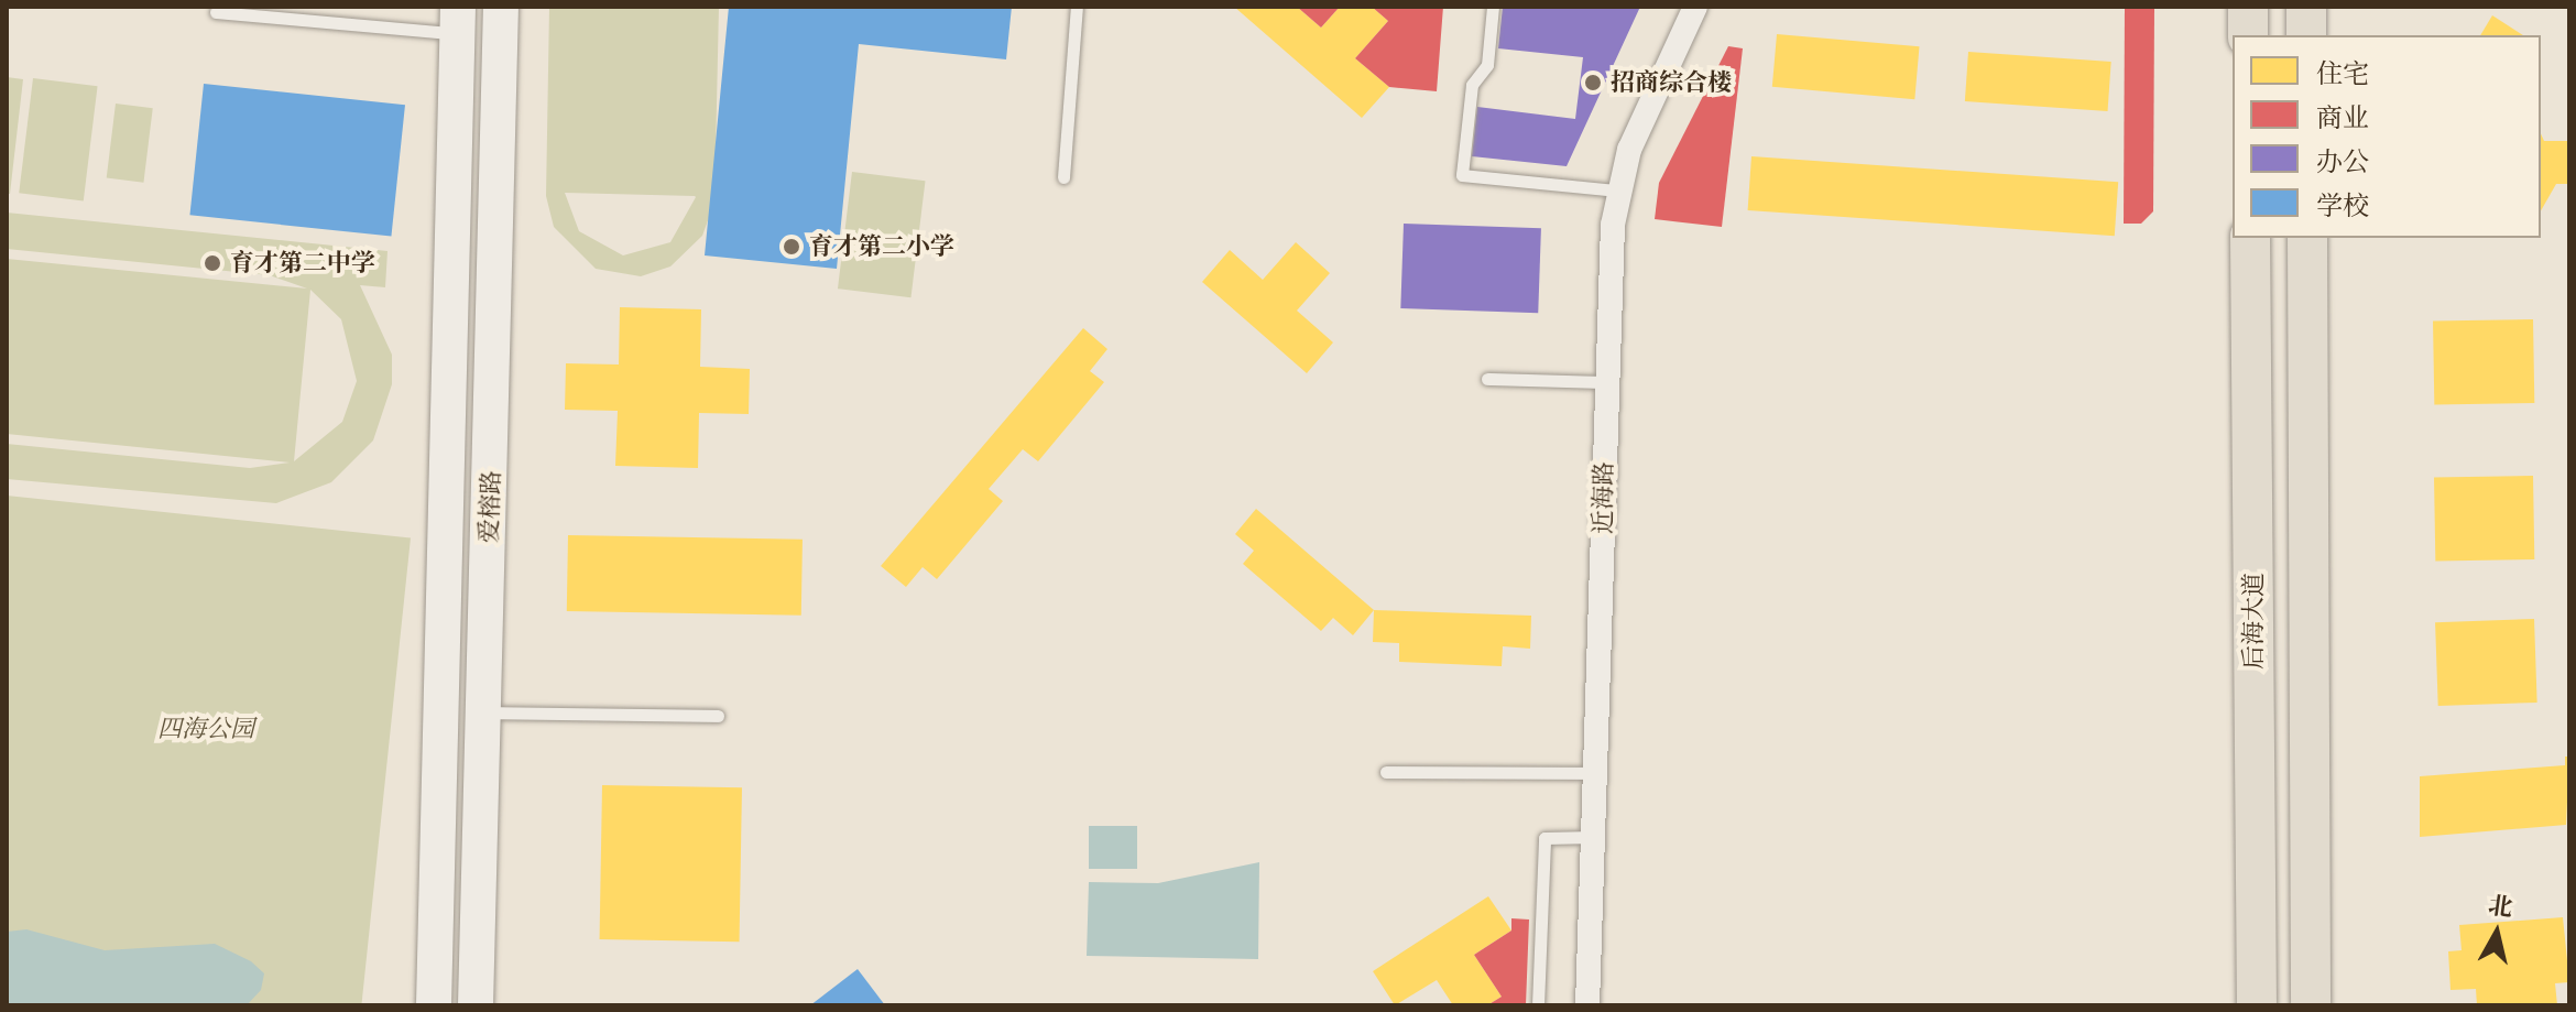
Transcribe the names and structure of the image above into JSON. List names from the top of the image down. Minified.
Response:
{"streets":{"main road":["后海大道"],"street":["近海路","爱榕路"]},"parks":["四海公园"],"places":["招商综合楼","育才第二小学","育才第二中学"],"legend":["住宅","商业","办公","学校"],"north":"top"}
